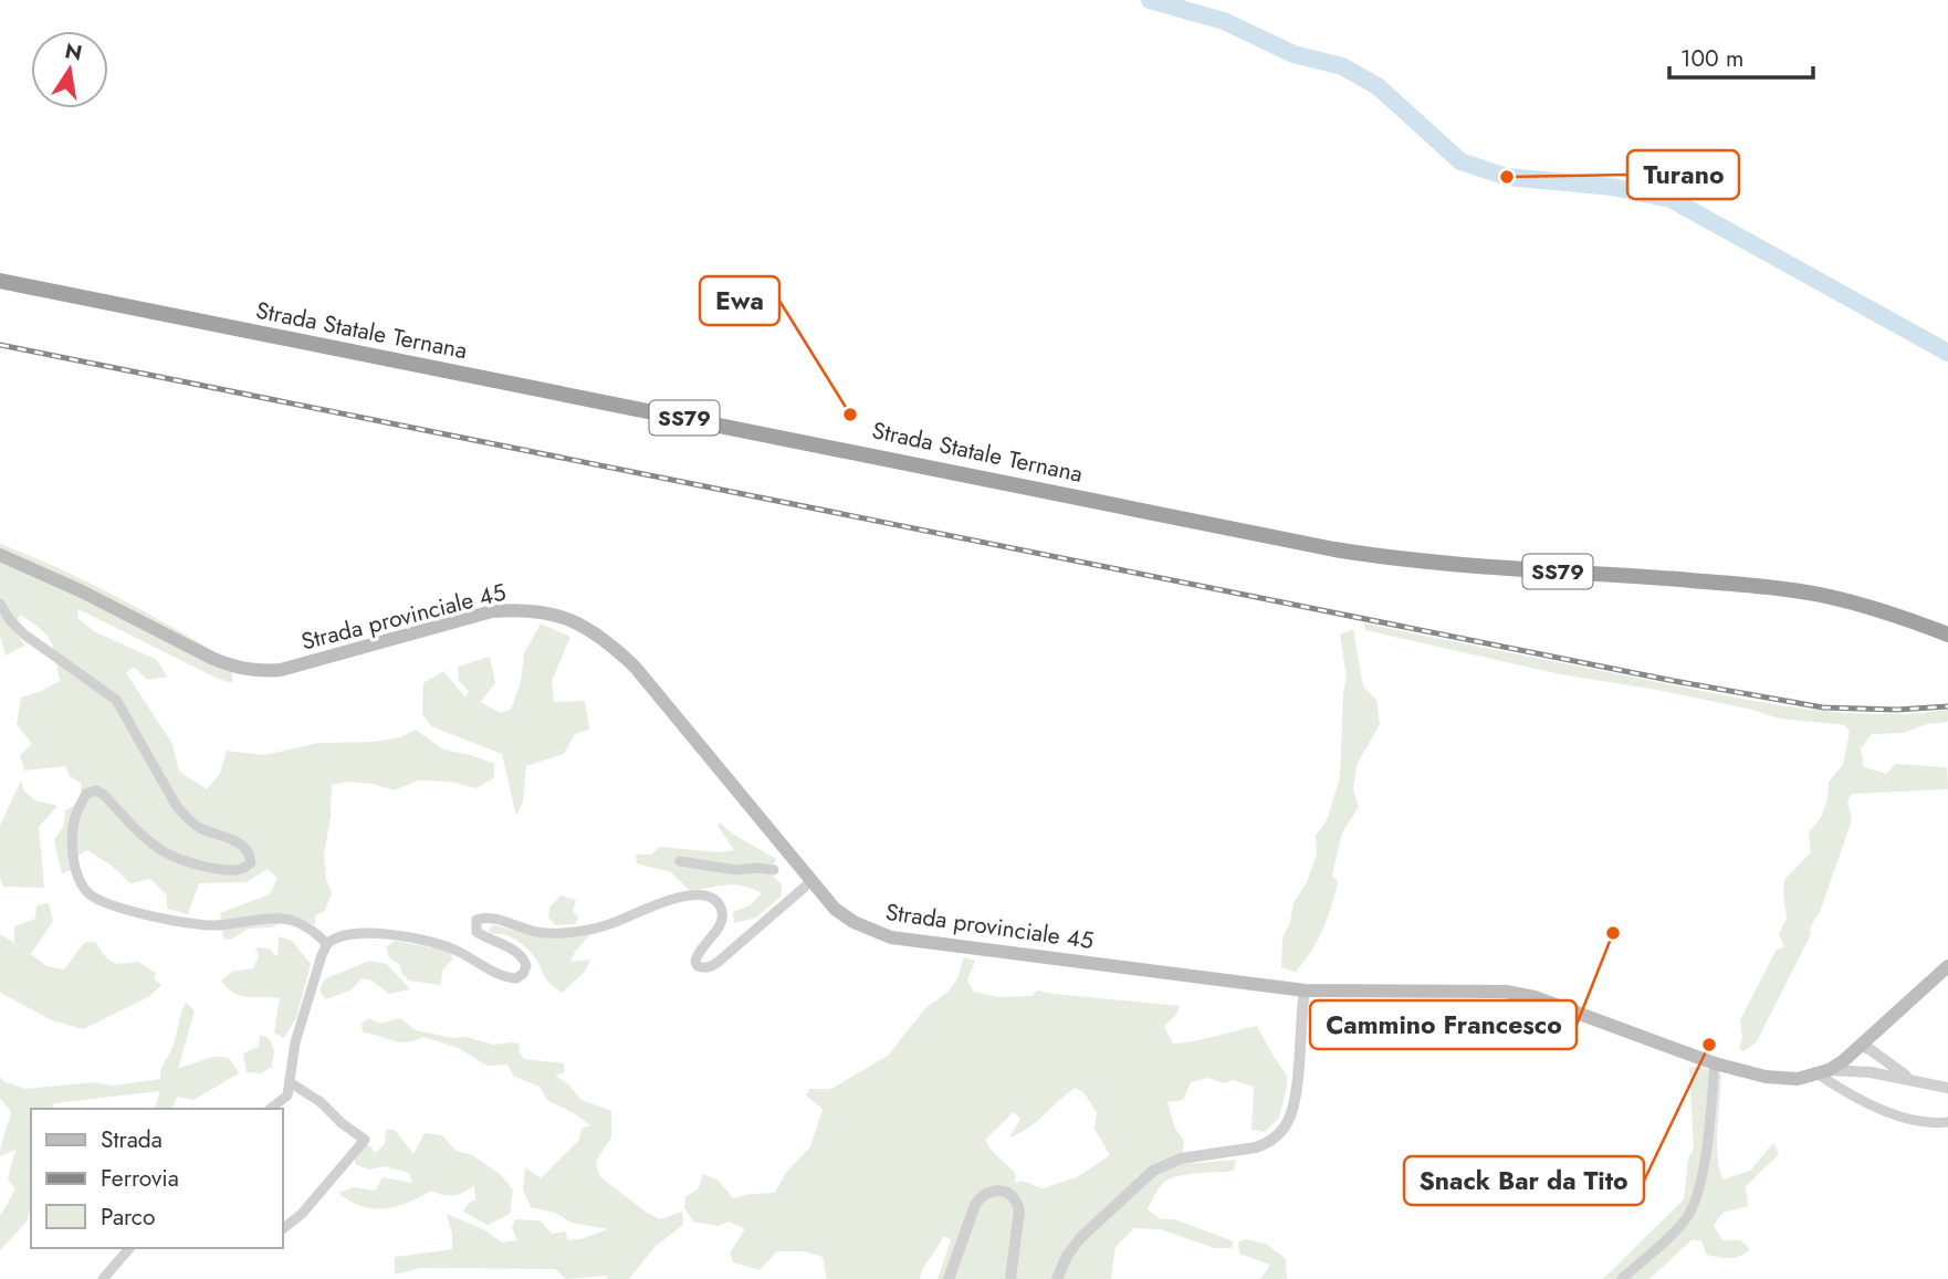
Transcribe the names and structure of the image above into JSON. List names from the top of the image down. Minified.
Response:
{"streets":{"highway":["Strada Statale Ternana","SS79"],"main road":["Strada provinciale 45"]},"places":["Turano","Ewa","Cammino Francesco","Snack Bar da Tito"],"legend":["Strada","Ferrovia","Parco"],"scale_bar":"100 m","north":"top"}
